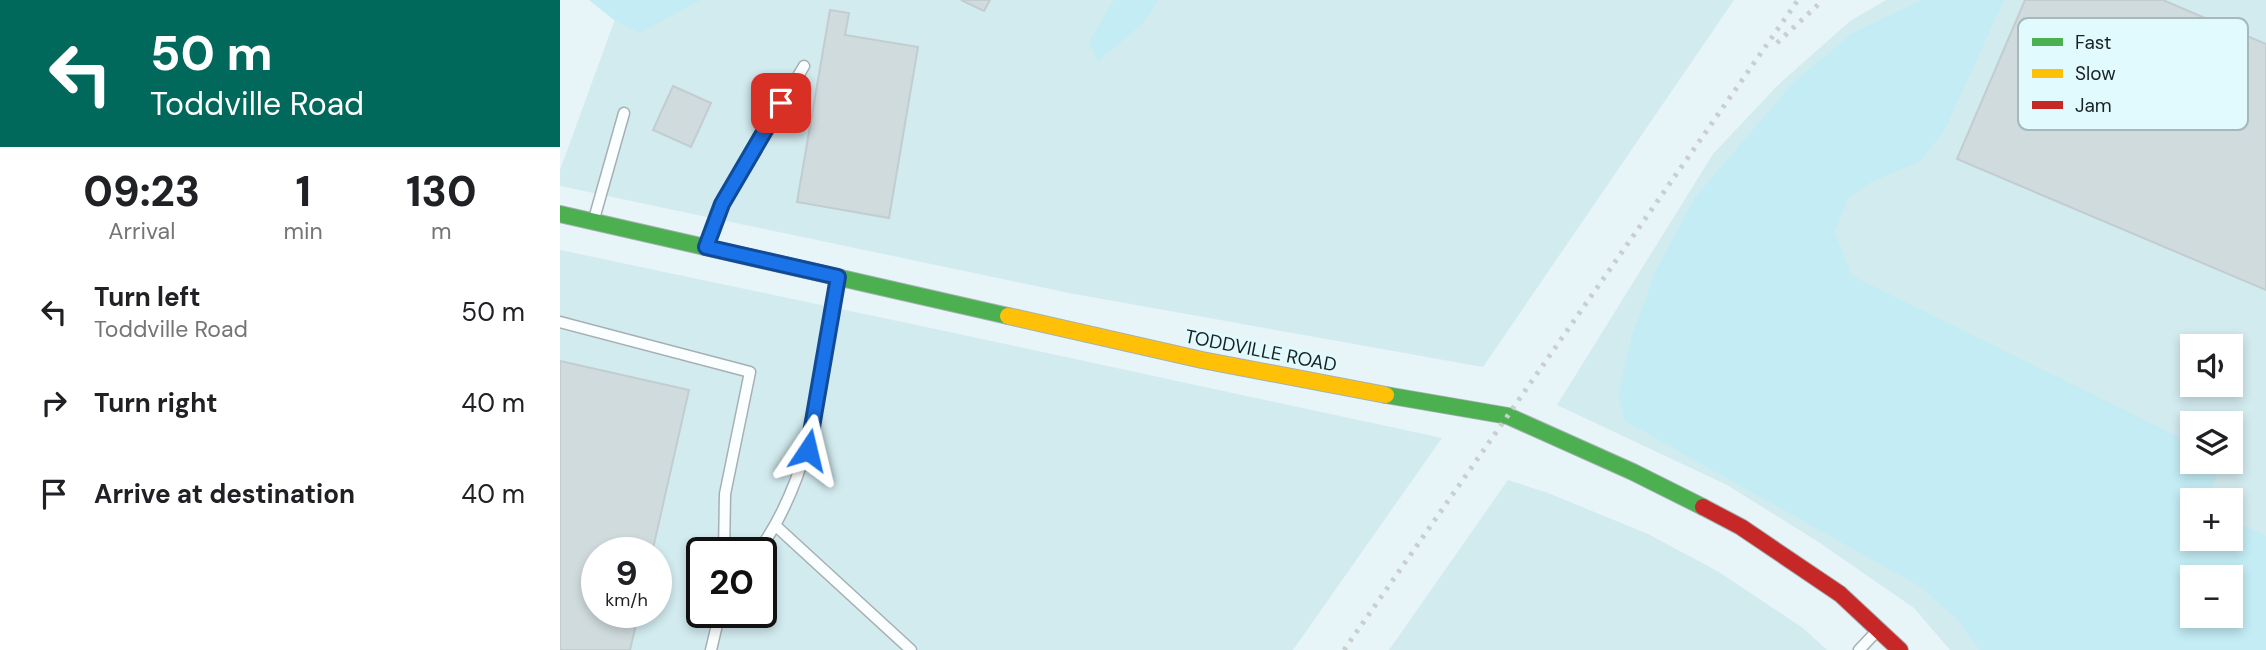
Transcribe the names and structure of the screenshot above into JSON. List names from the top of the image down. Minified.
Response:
{"streets":{"street":["TODDVILLE ROAD"]},"legend":["Fast","Slow","Jam"],"page":{"turn":["50 m","Toddville Road"],"eta":["09:23","Arrival","1","min","130","m"],"list":[{"name":"Turn left","note":"Toddville Road","value":"50 m"},{"name":"Turn right","value":"40 m"},{"name":"Arrive at destination","value":"40 m"}],"map_buttons":["+","−"],"speed":"9 km/h","limit":"20"}}
